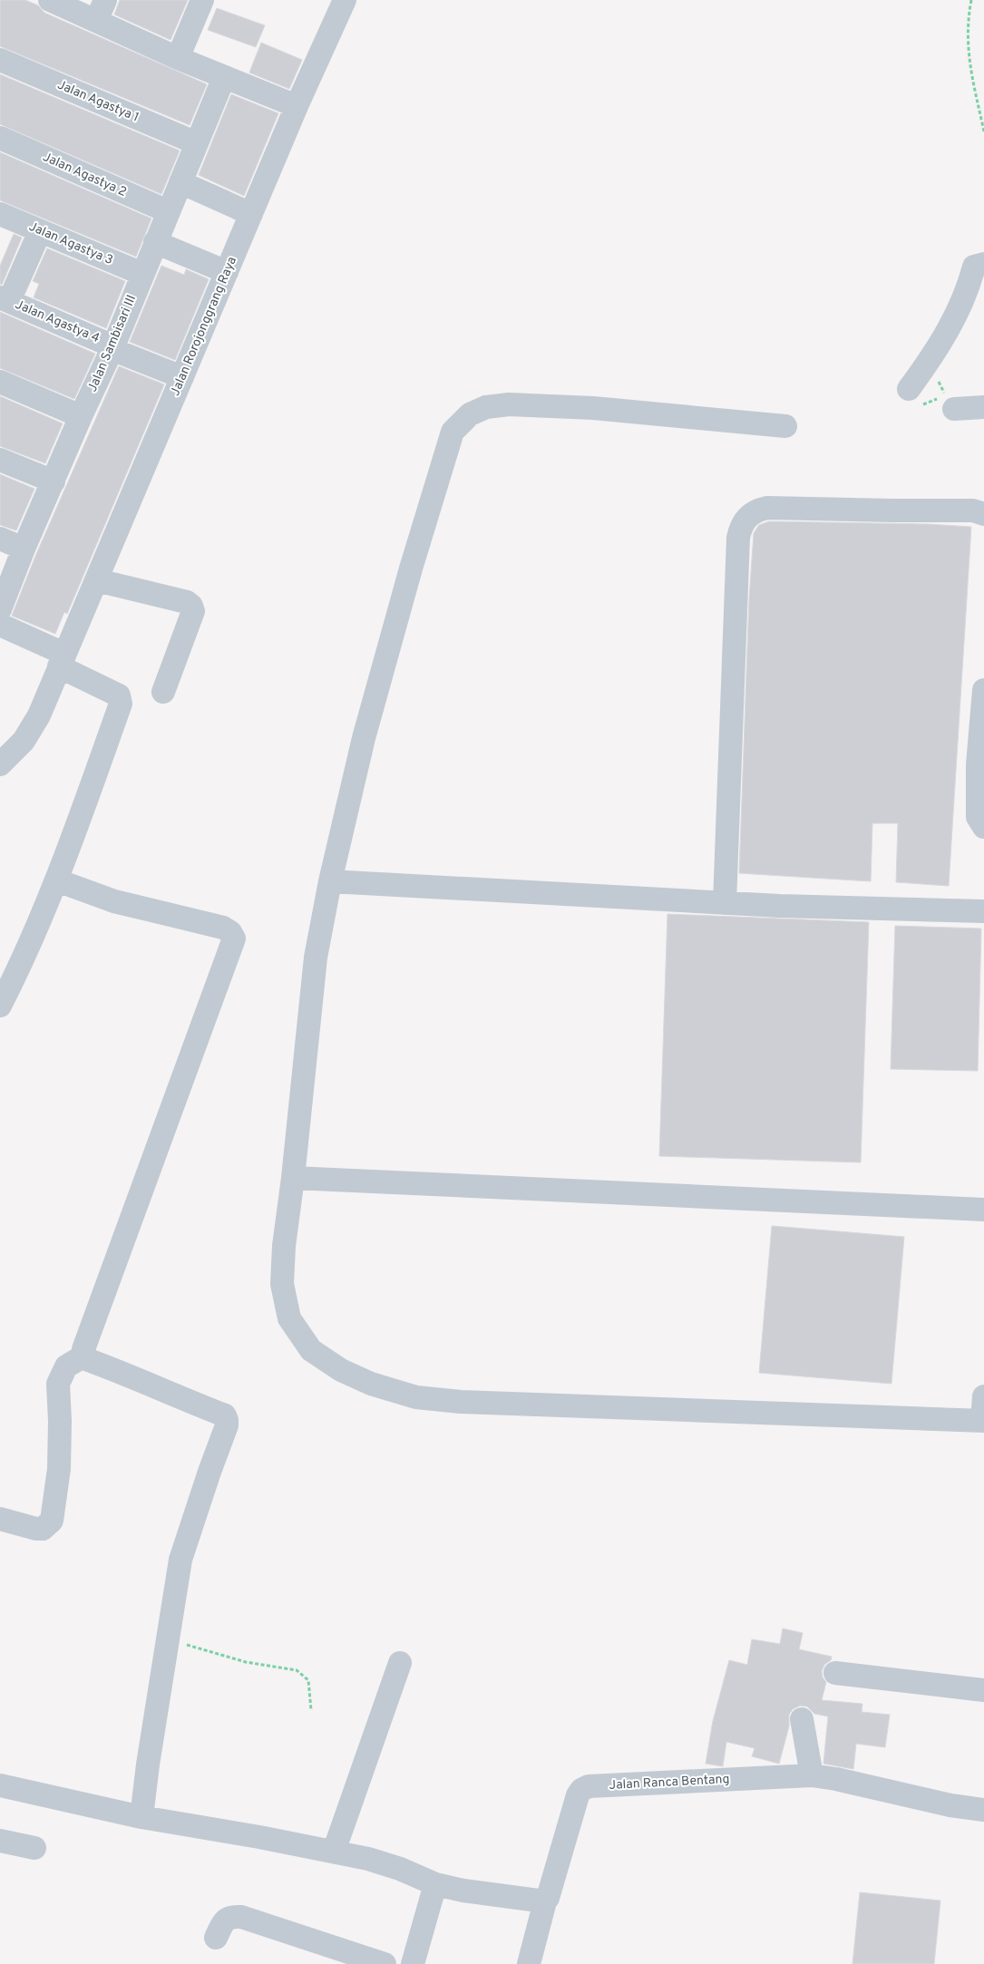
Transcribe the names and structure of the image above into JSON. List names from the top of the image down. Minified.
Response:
{"streets":{"street":["Jalan Agastya 1","Jalan Agastya 2","Jalan Agastya 3","Jalan Agastya 4","Jalan Rorojonggrang Raya","Jalan Sambisari III","Jalan Ranca Bentang"]},"crossings":[["Jalan Agastya 1","Jalan Sambisari III"],["Jalan Agastya 2","Jalan Sambisari III"],["Jalan Agastya 3","Jalan Sambisari III"],["Jalan Agastya 4","Jalan Rorojonggrang Raya"],["Jalan Agastya 4","Jalan Sambisari III"]]}
